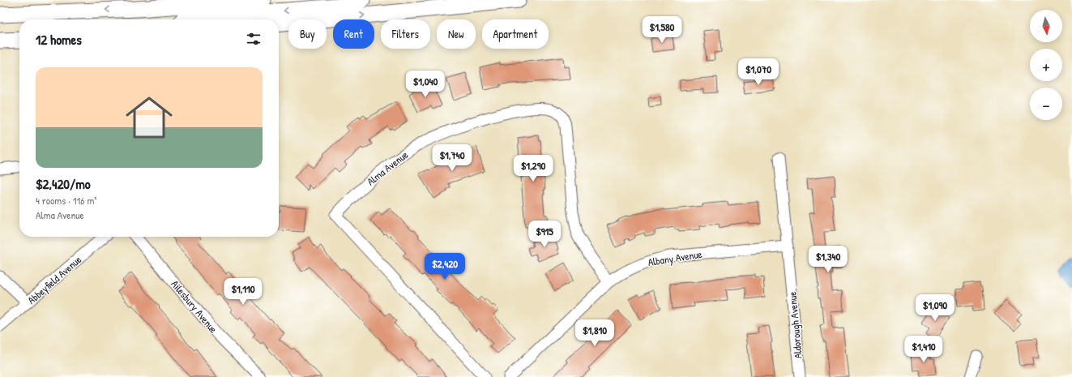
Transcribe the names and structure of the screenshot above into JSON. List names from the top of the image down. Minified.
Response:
{"streets":{"street":["Alma Avenue","Albany Avenue","Abbeyfield Avenue","Ailesbury Avenue","Aldorough Avenue"]},"crossings":[["Alma Avenue","Albany Avenue"],["Albany Avenue","Aldorough Avenue"]],"north":"bottom","page":{"map_buttons":["+","−"],"price":["$1,580","$1,070","$1,040","$1,740","$1,290","$915","$1,340","$2,420","$1,110","$1,090","$1,810","$1,410"],"chip":["Buy","Rent","Filters","New","Apartment"],"heading":"12 homes","list":[{"name":"$2,420/mo","note":"4 rooms · 116 m² · Alma Avenue"}]}}
